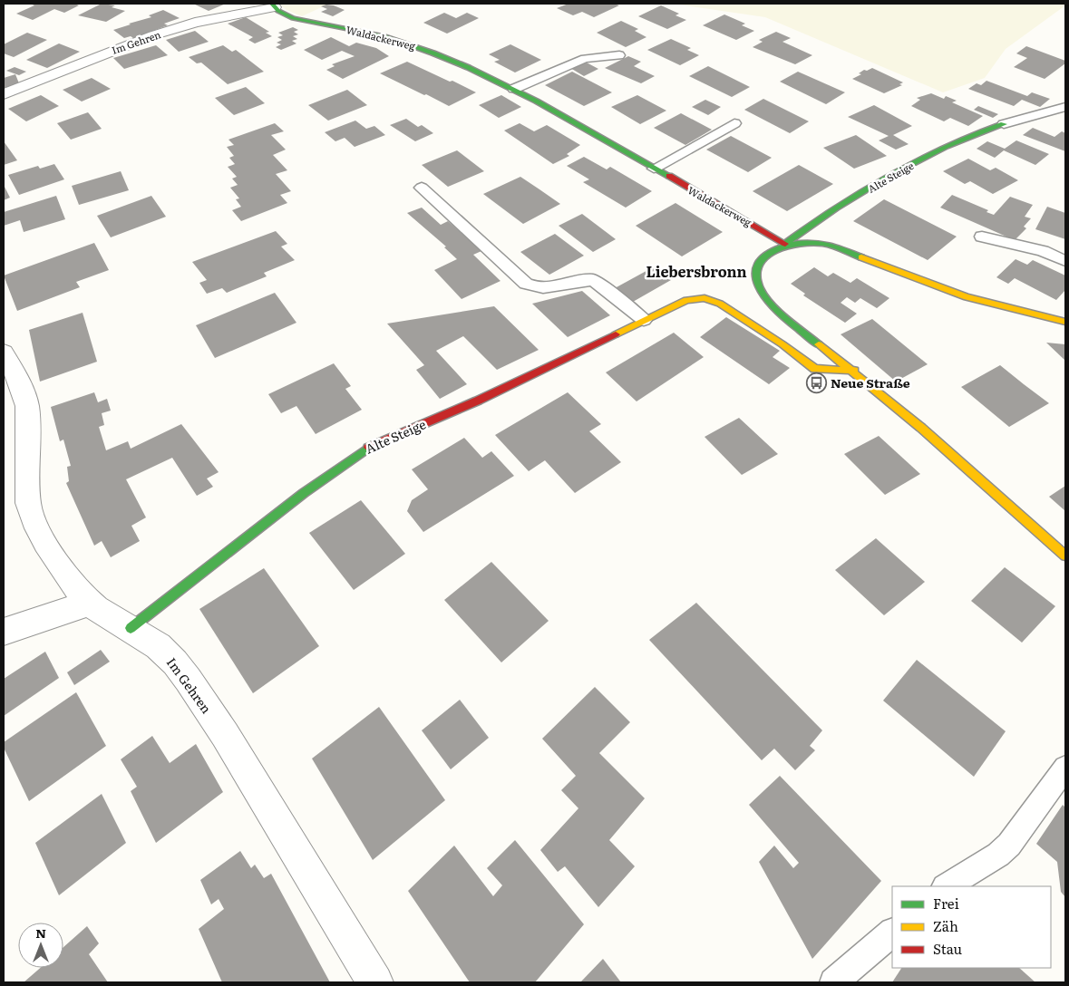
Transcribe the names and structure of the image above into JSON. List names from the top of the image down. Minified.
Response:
{"streets":{"street":["Waldackerweg","Im Gehren","Alte Steige"]},"crossings":[["Waldackerweg","Im Gehren"],["Waldackerweg","Alte Steige"],["Im Gehren","Alte Steige"]],"districts":["Liebersbronn"],"places":{"bus stop":["Neue Straße"]},"legend":["Frei","Zäh","Stau"],"north":"top"}
